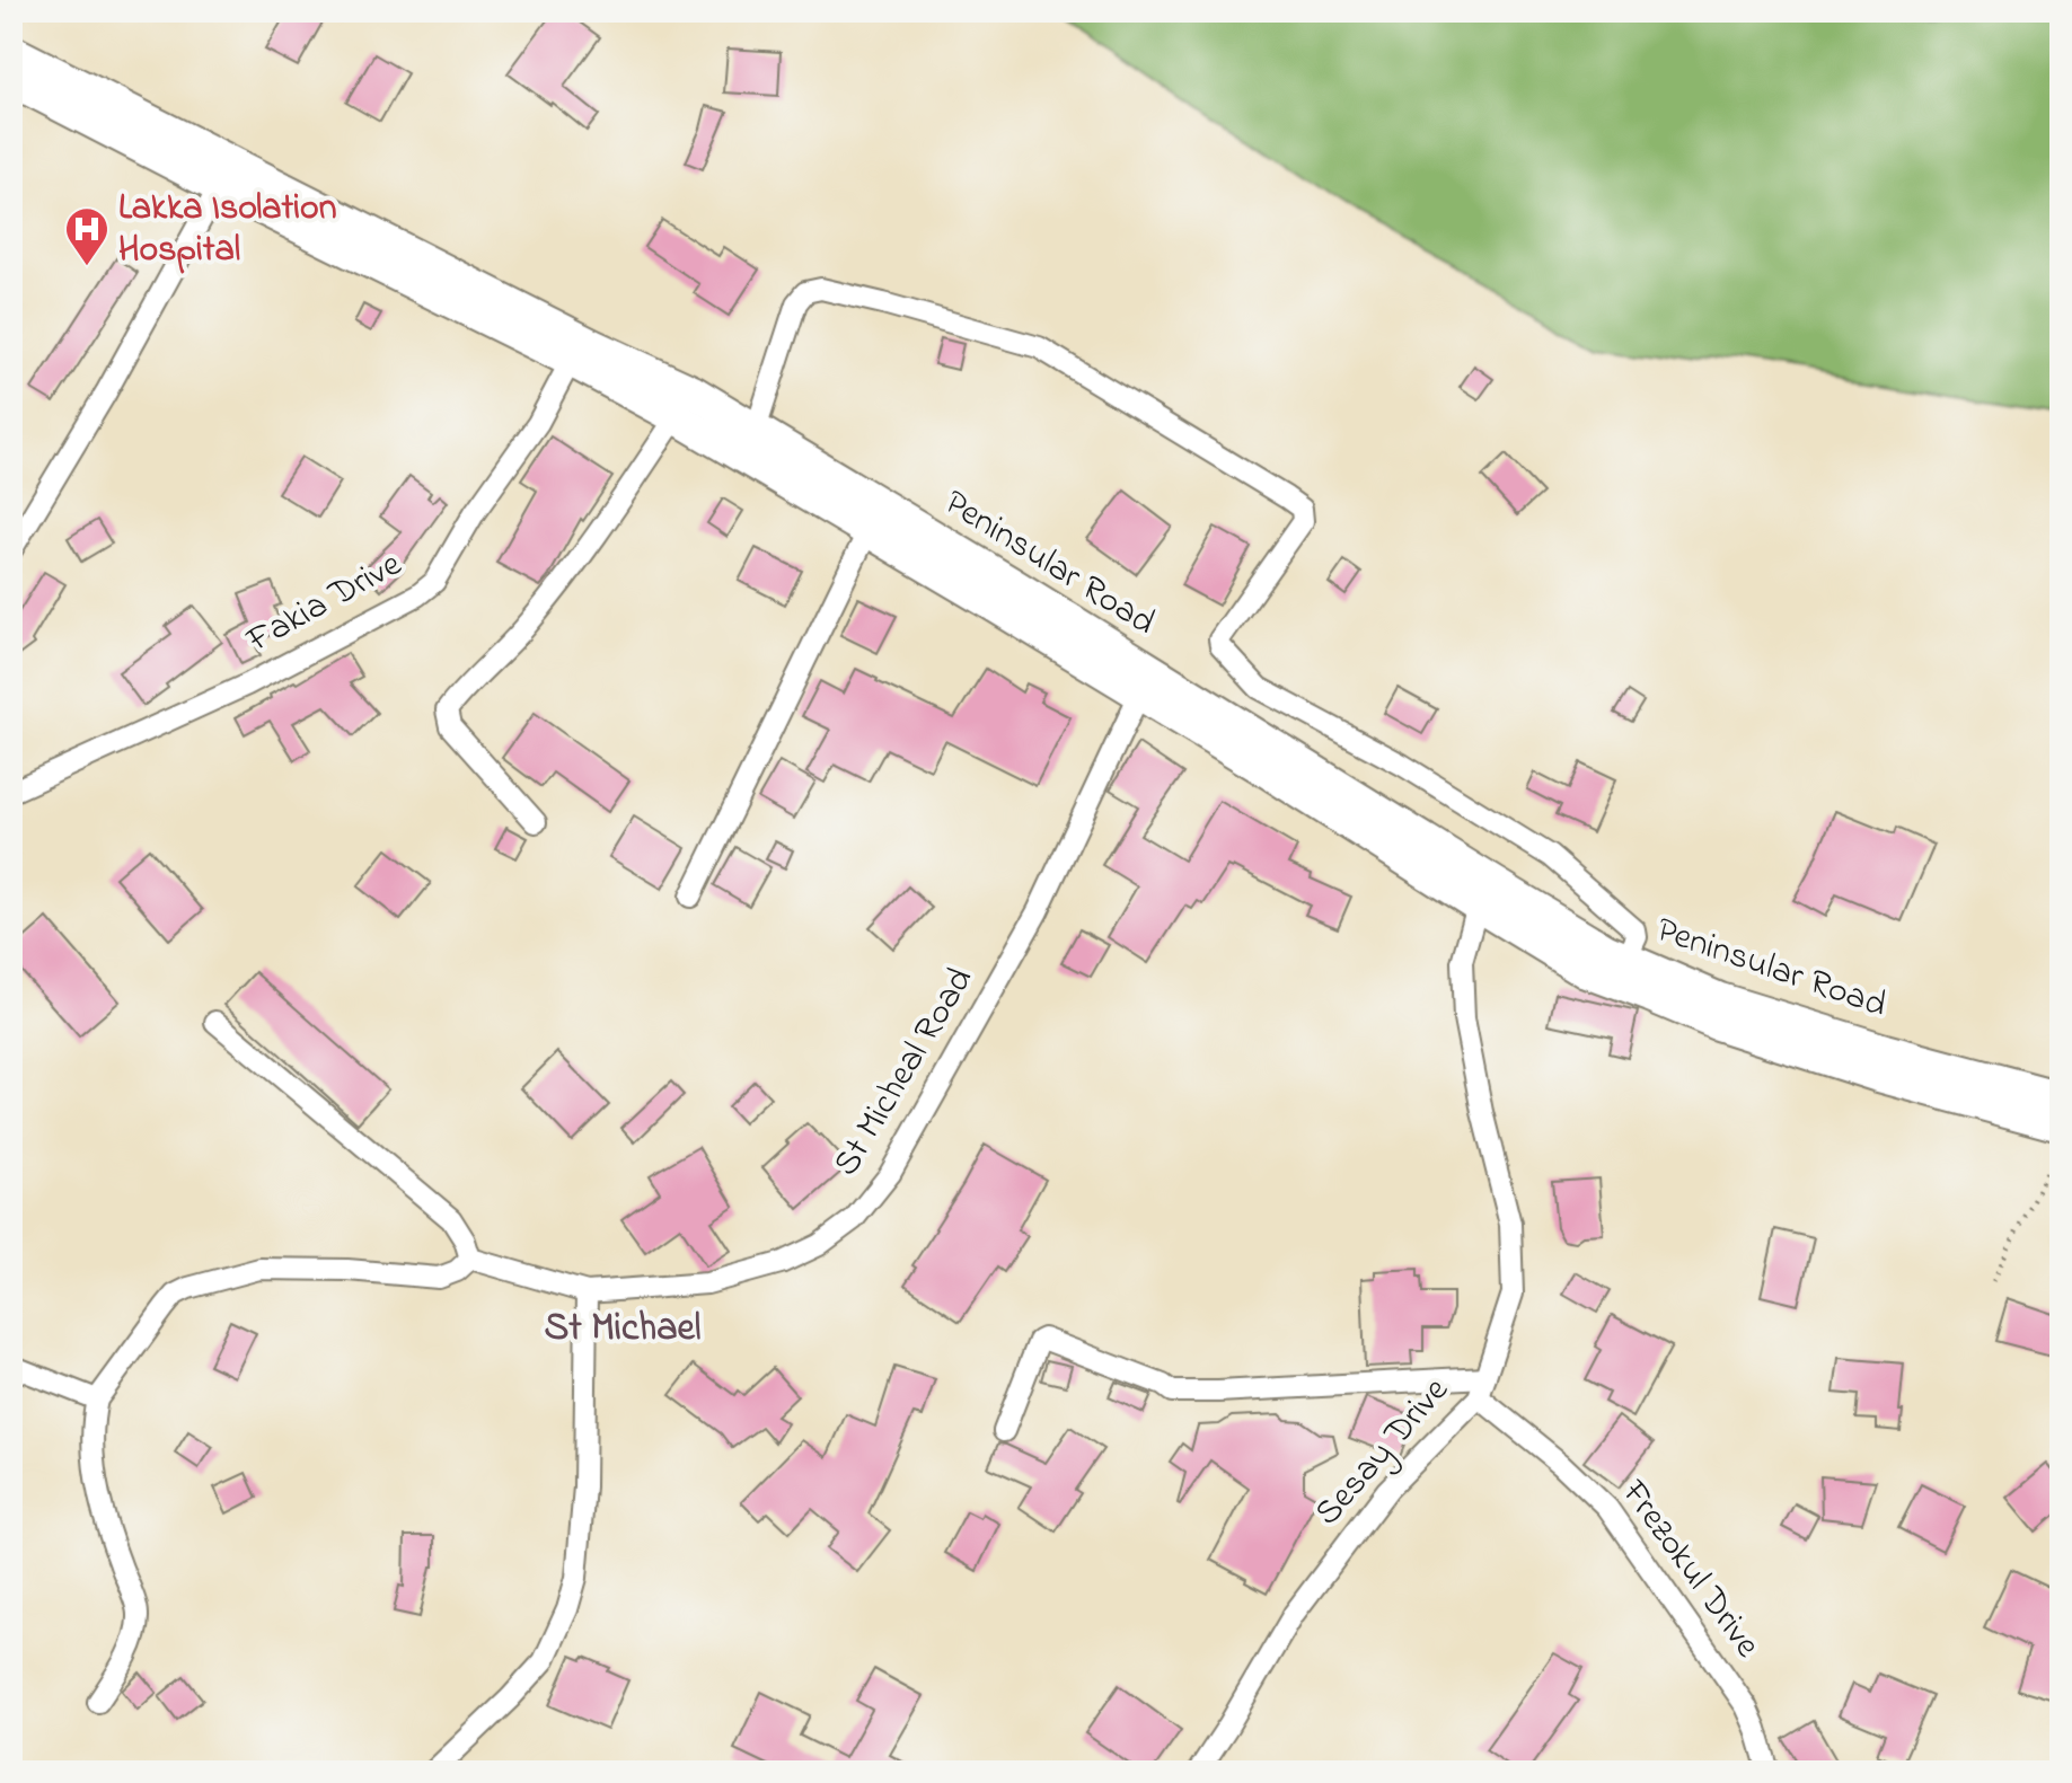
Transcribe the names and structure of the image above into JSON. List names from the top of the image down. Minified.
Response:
{"streets":{"main road":["Peninsular Road"],"street":["Fakia Drive","St Micheal Road","Sesay Drive","Frezokul Drive"]},"crossings":[["Peninsular Road","Fakia Drive"],["Peninsular Road","St Micheal Road"],["Peninsular Road","Sesay Drive"],["Sesay Drive","Frezokul Drive"]],"districts":["St Michael"],"places":{"hospital":["Lakka Isolation Hospital"]}}
